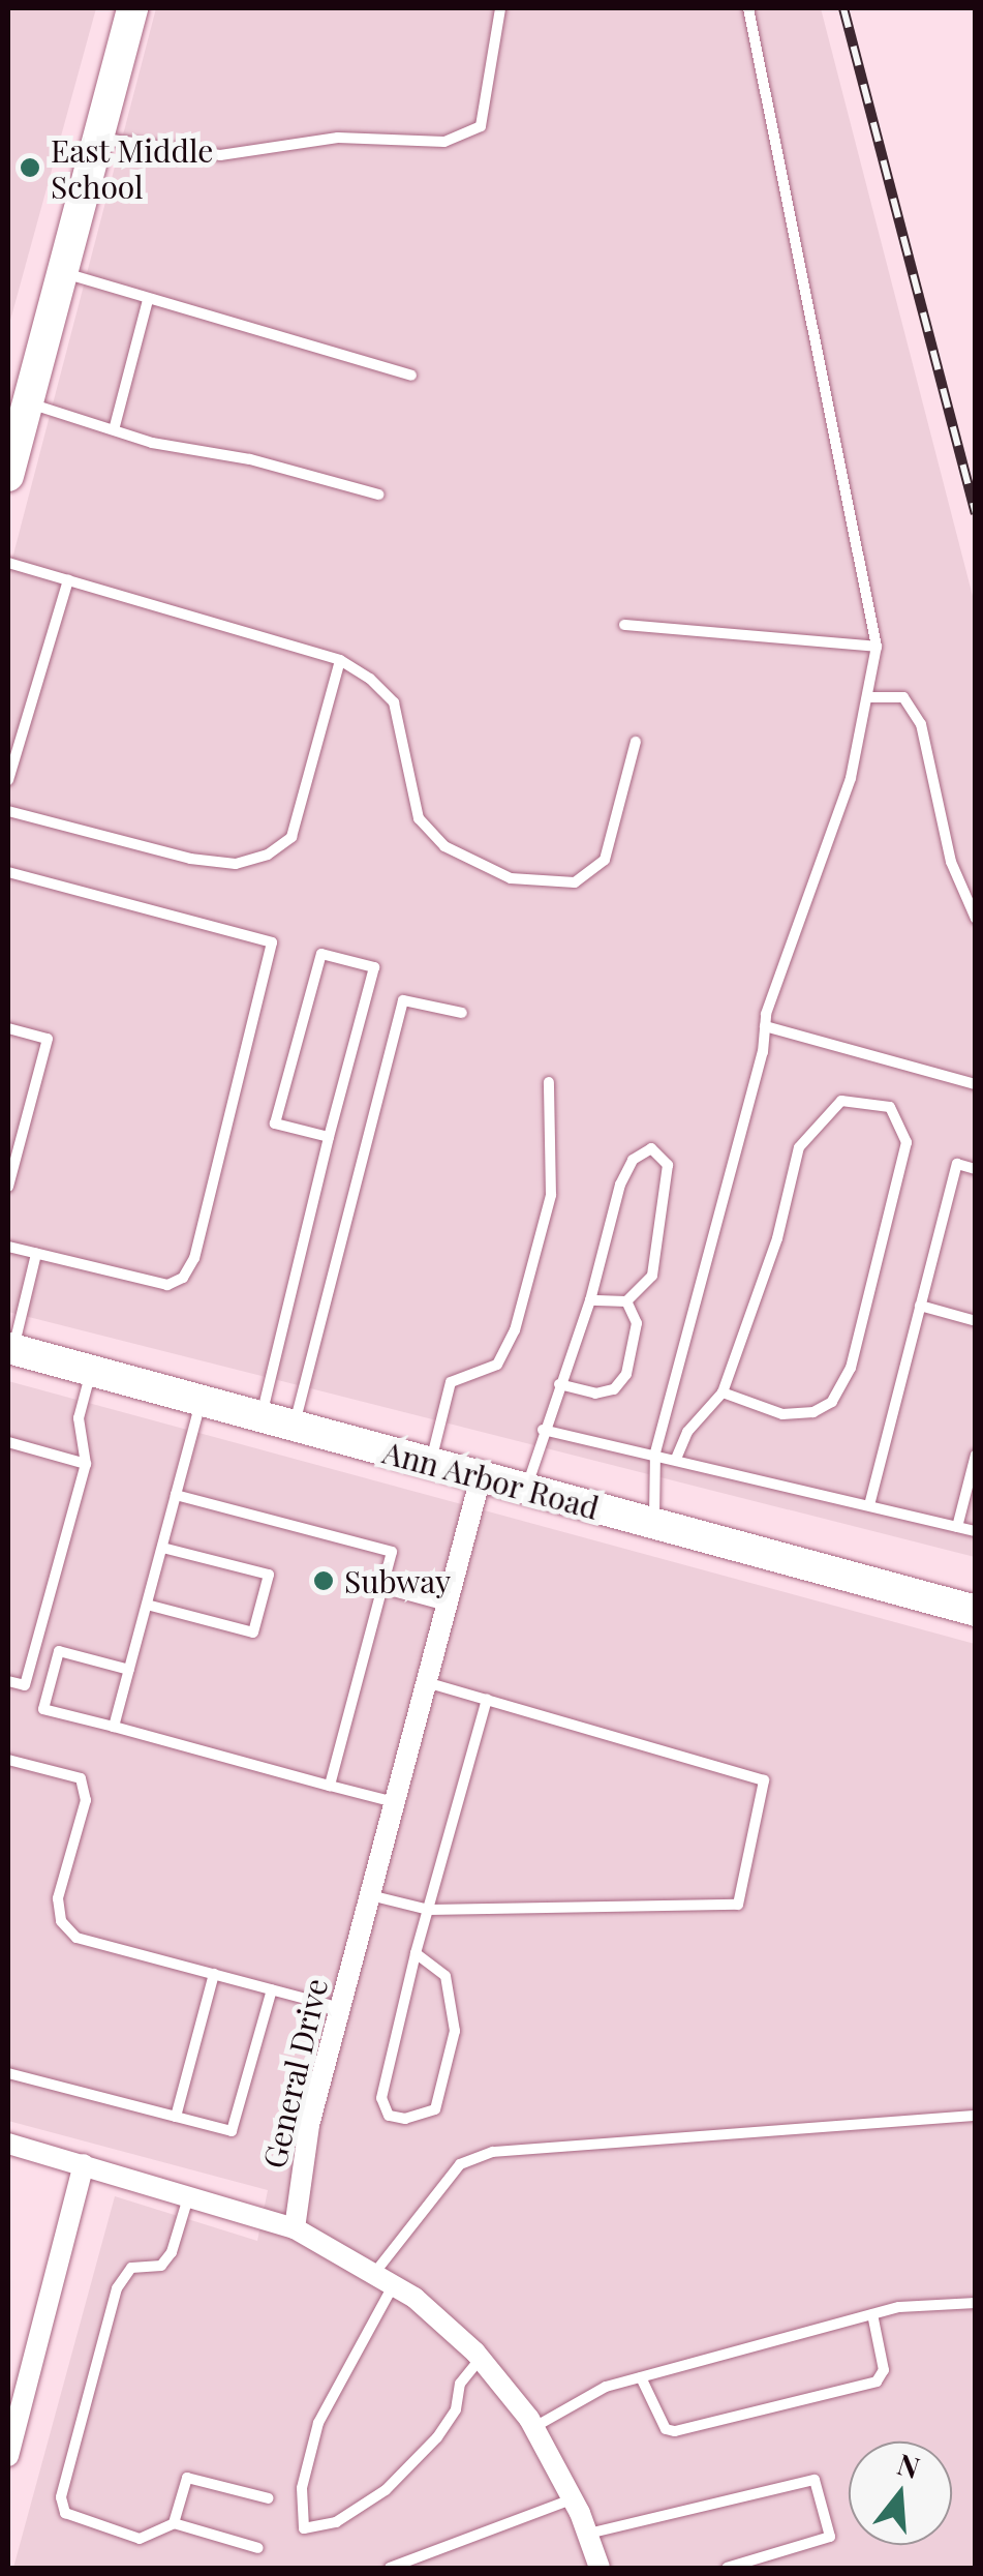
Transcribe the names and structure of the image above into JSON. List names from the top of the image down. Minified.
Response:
{"streets":{"main road":["Ann Arbor Road"],"street":["General Drive"]},"crossings":[["Ann Arbor Road","General Drive"]],"places":["East Middle School","Subway"],"north":"top"}
